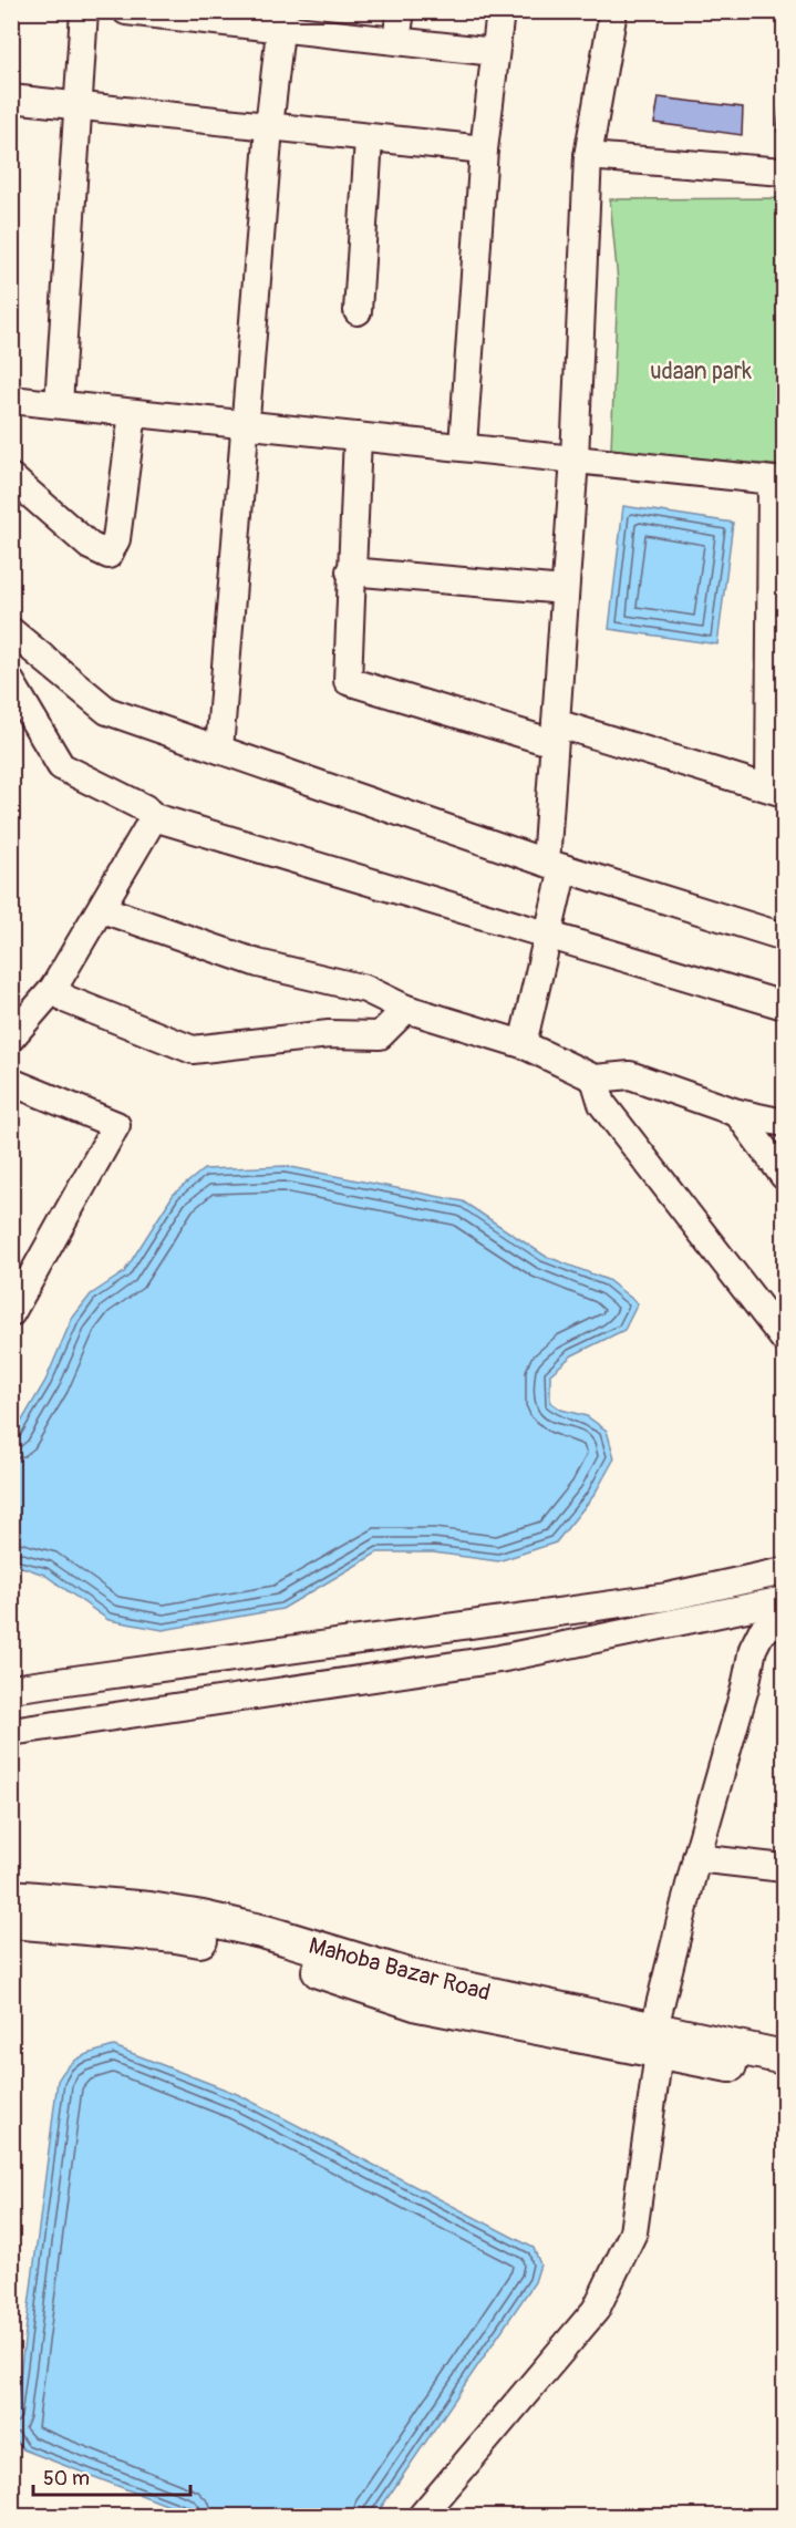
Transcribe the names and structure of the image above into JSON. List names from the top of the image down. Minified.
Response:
{"streets":{"main road":["Mahoba Bazar Road"]},"parks":["udaan park"],"scale_bar":"50 m"}
